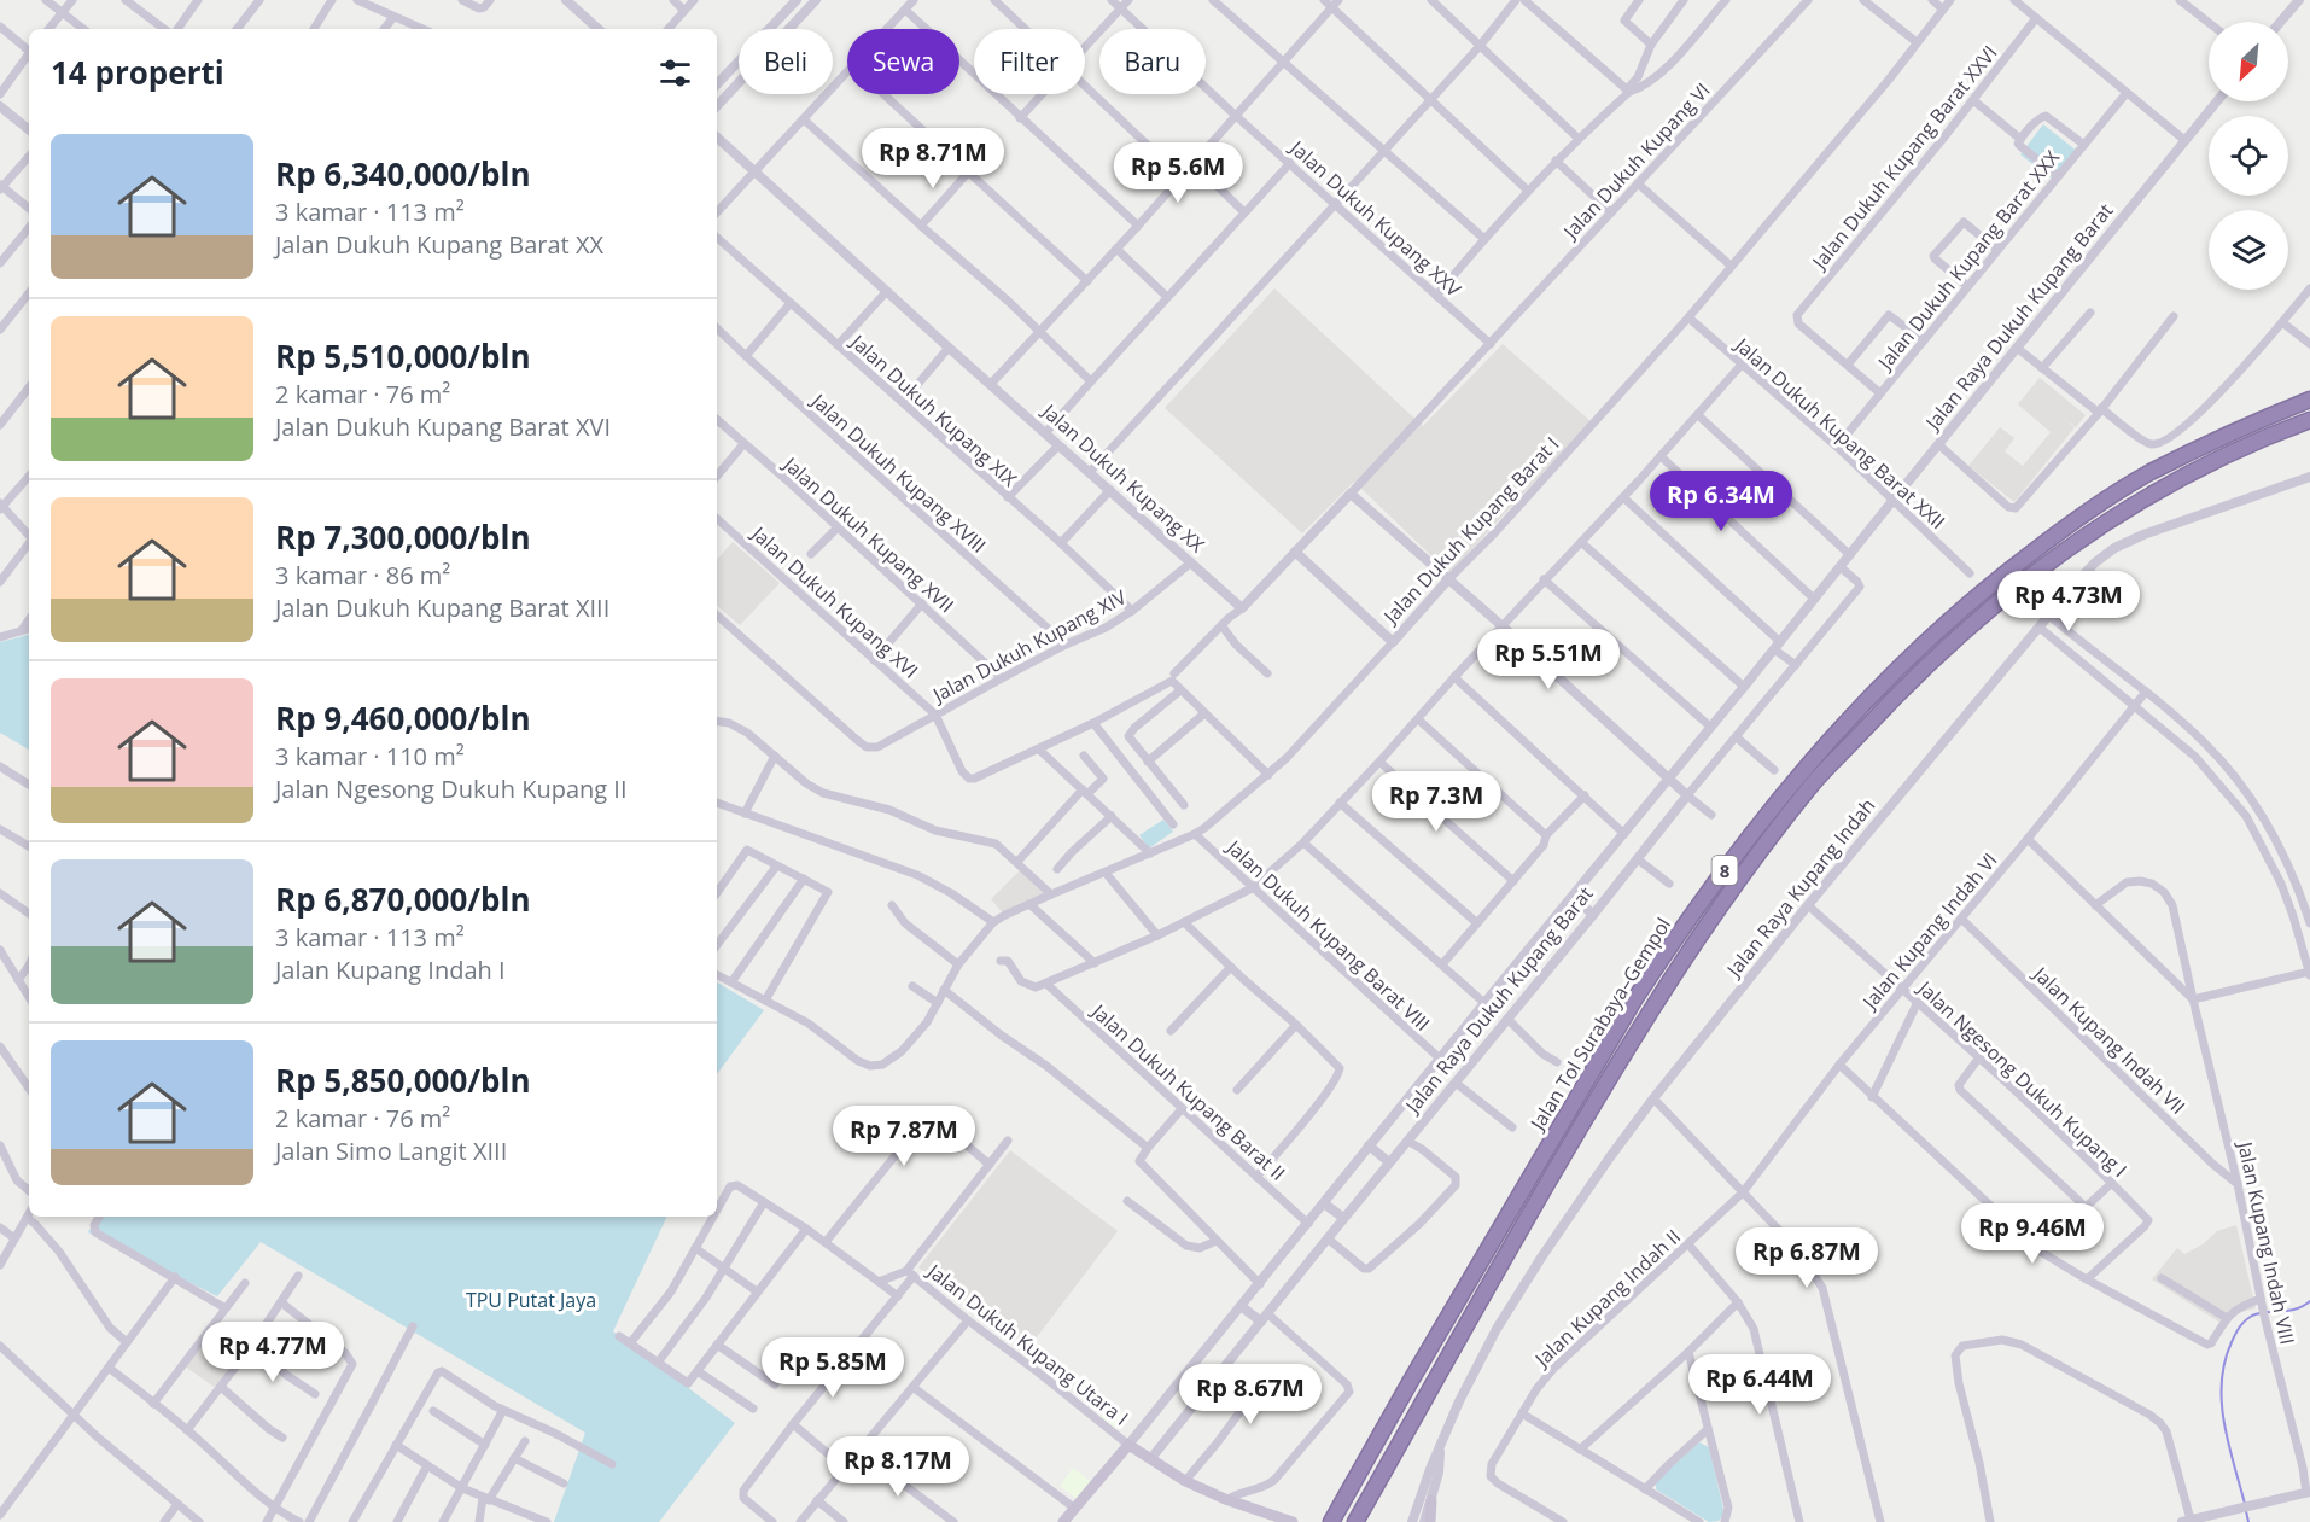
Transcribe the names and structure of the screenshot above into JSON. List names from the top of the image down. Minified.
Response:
{"streets":{"highway":["8","Jalan Tol Surabaya–Gempol"],"street":["Jalan Dukuh Kupang Barat XXVI","Jalan Dukuh Kupang VI","Jalan Dukuh Kupang XXV","Jalan Dukuh Kupang Barat XXX","Jalan Raya Dukuh Kupang Barat","Jalan Dukuh Kupang XIX","Jalan Dukuh Kupang Barat XXII","Jalan Dukuh Kupang XVIII","Jalan Dukuh Kupang XX","Jalan Dukuh Kupang Barat I","Jalan Dukuh Kupang XVII","Jalan Dukuh Kupang XVI","Jalan Dukuh Kupang XIV","Jalan Raya Kupang Indah","Jalan Kupang Indah VI","Jalan Dukuh Kupang Barat VIII","Jalan Kupang Indah VII","Jalan Ngesong Dukuh Kupang I","Jalan Dukuh Kupang Barat II","Jalan Kupang Indah VIII","Jalan Kupang Indah II","Jalan Dukuh Kupang Utara I"]},"crossings":[["Jalan Dukuh Kupang VI","Jalan Dukuh Kupang XXV"],["Jalan Dukuh Kupang Barat XXX","Jalan Dukuh Kupang Barat XXII"],["Jalan Raya Dukuh Kupang Barat","Jalan Dukuh Kupang Barat XXII"],["Jalan Raya Dukuh Kupang Barat","Jalan Dukuh Kupang Barat VIII"],["Jalan Raya Dukuh Kupang Barat","Jalan Dukuh Kupang Barat II"],["Jalan Raya Dukuh Kupang Barat","Jalan Dukuh Kupang Utara I"],["Jalan Dukuh Kupang XIX","Jalan Dukuh Kupang XIV"],["Jalan Dukuh Kupang Barat XXII","Jalan Dukuh Kupang Barat I"],["Jalan Dukuh Kupang XVIII","Jalan Dukuh Kupang XIV"],["Jalan Dukuh Kupang XX","Jalan Dukuh Kupang XIV"],["Jalan Dukuh Kupang Barat I","Jalan Dukuh Kupang Barat VIII"],["Jalan Dukuh Kupang XVII","Jalan Dukuh Kupang XIV"],["Jalan Dukuh Kupang XVI","Jalan Dukuh Kupang XIV"],["Jalan Raya Kupang Indah","Jalan Ngesong Dukuh Kupang I"],["Jalan Kupang Indah VI","Jalan Kupang Indah VII"],["Jalan Kupang Indah VI","Jalan Ngesong Dukuh Kupang I"],["Jalan Kupang Indah VI","Jalan Kupang Indah II"],["Jalan Kupang Indah VII","Jalan Kupang Indah VIII"]],"parks":["TPU Putat Jaya"],"north":"bottom left","page":{"chip":["Beli","Sewa","Filter","Baru"],"heading":"14 properti","list":[{"name":"Rp 6,340,000/bln","note":"3 kamar · 113 m² · Jalan Dukuh Kupang Barat XX"},{"name":"Rp 5,510,000/bln","note":"2 kamar · 76 m² · Jalan Dukuh Kupang Barat XVI"},{"name":"Rp 7,300,000/bln","note":"3 kamar · 86 m² · Jalan Dukuh Kupang Barat XIII"},{"name":"Rp 9,460,000/bln","note":"3 kamar · 110 m² · Jalan Ngesong Dukuh Kupang II"},{"name":"Rp 6,870,000/bln","note":"3 kamar · 113 m² · Jalan Kupang Indah I"},{"name":"Rp 5,850,000/bln","note":"2 kamar · 76 m² · Jalan Simo Langit XIII"}],"price":["Rp 8.71M","Rp 5.6M","Rp 6.34M","Rp 4.73M","Rp 5.51M","Rp 7.3M","Rp 7.87M","Rp 9.46M","Rp 6.87M","Rp 4.77M","Rp 5.85M","Rp 6.44M","Rp 8.67M","Rp 8.17M"]}}
